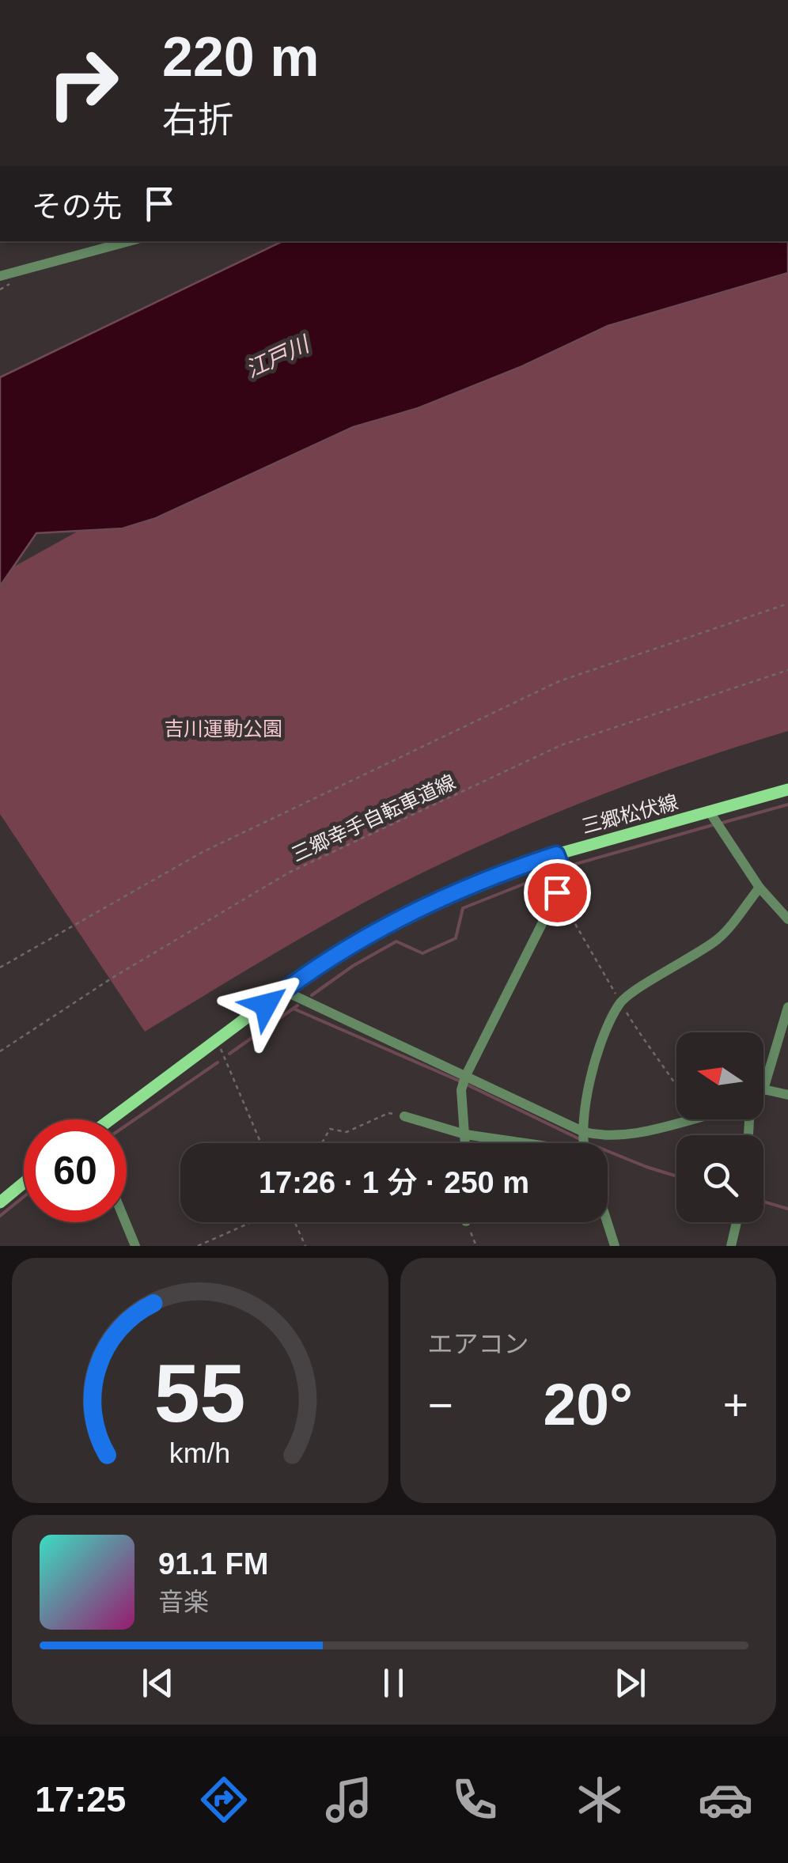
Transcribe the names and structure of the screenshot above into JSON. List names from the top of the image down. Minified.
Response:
{"streets":{"main road":["三郷松伏線"],"path":["三郷幸手自転車道線"]},"water":["江戸川"],"parks":["吉川運動公園"],"north":"left","page":{"turn":["220 m","右折"],"then":"その先","limit":"60","trip":"17:26 · 1 分 · 250 m","tile":"エアコン","heat":["−","20°","+"],"song":["91.1 FM","音楽"],"tabs":"17:25","gauge":["55","km/h"]}}
